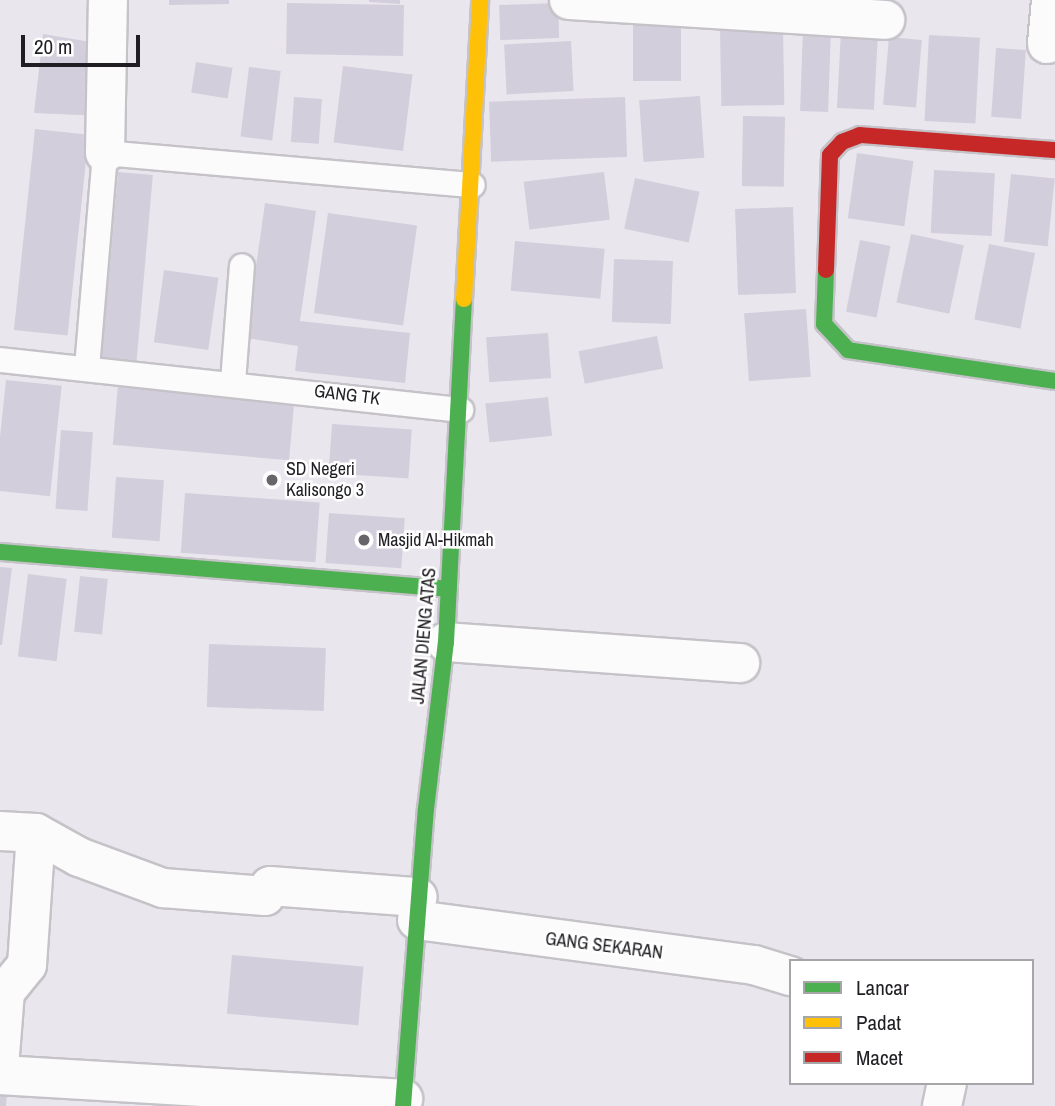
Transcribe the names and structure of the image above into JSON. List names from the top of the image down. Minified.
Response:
{"streets":{"street":["JALAN DIENG ATAS","GANG SEKARAN"],"lane":["GANG TK"]},"crossings":[["GANG TK","JALAN DIENG ATAS"],["JALAN DIENG ATAS","GANG SEKARAN"]],"places":["SD Negeri Kalisongo 3","Masjid Al-Hikmah"],"legend":["Lancar","Padat","Macet"],"scale_bar":"20 m"}
